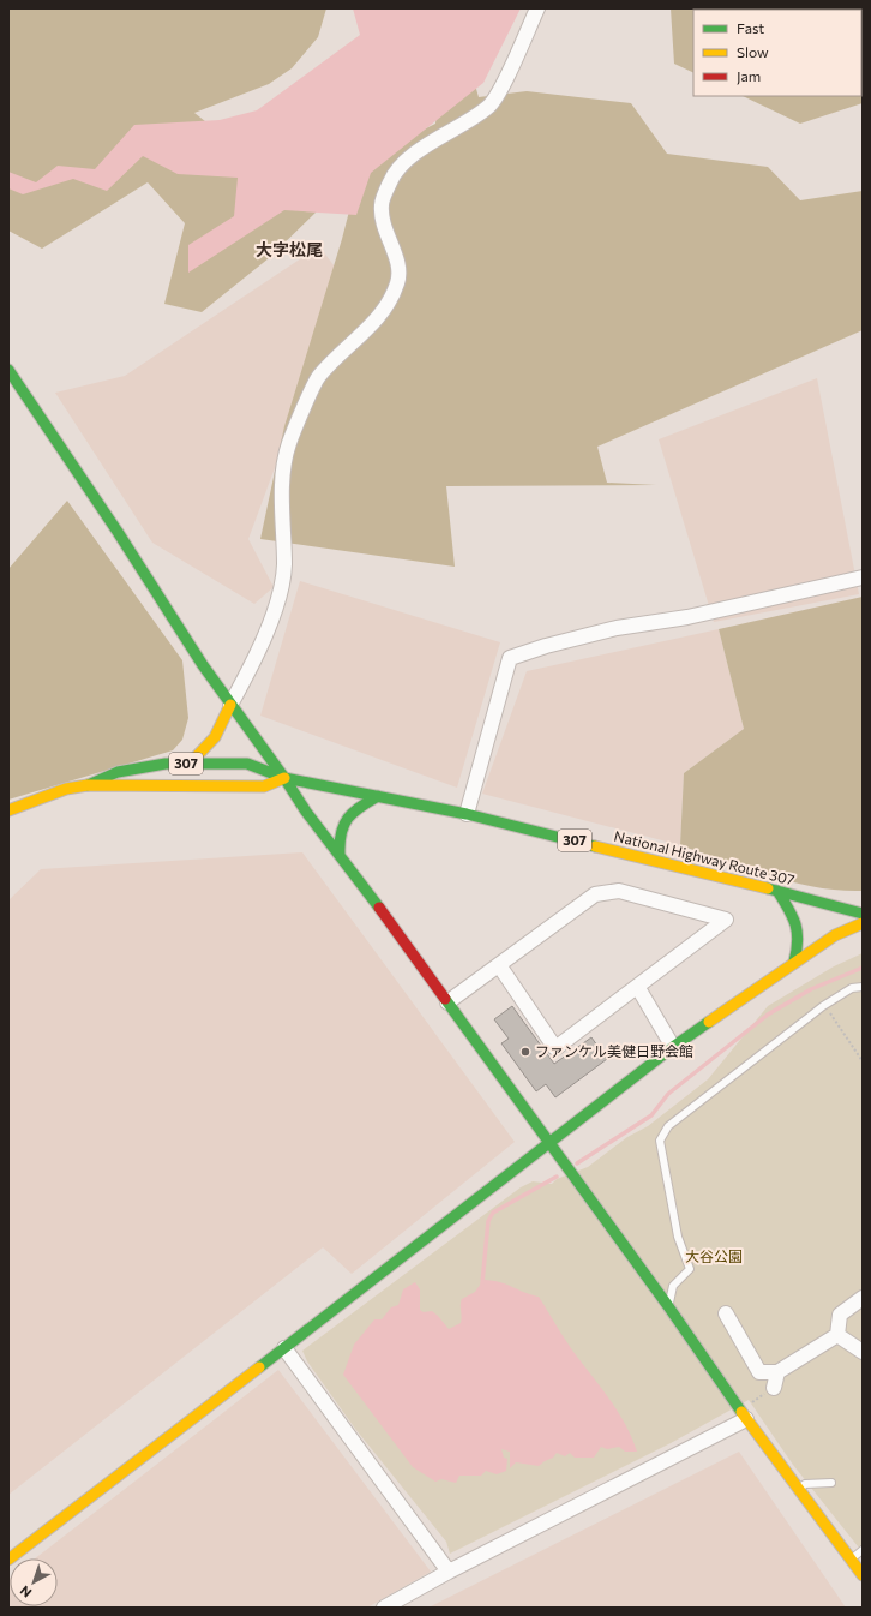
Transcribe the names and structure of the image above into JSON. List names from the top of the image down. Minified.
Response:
{"streets":{"main road":["307","National Highway Route 307"]},"districts":["大字松尾"],"parks":["大谷公園"],"places":["ファンケル美健日野会館"],"legend":["Fast","Slow","Jam"],"north":"bottom left"}
